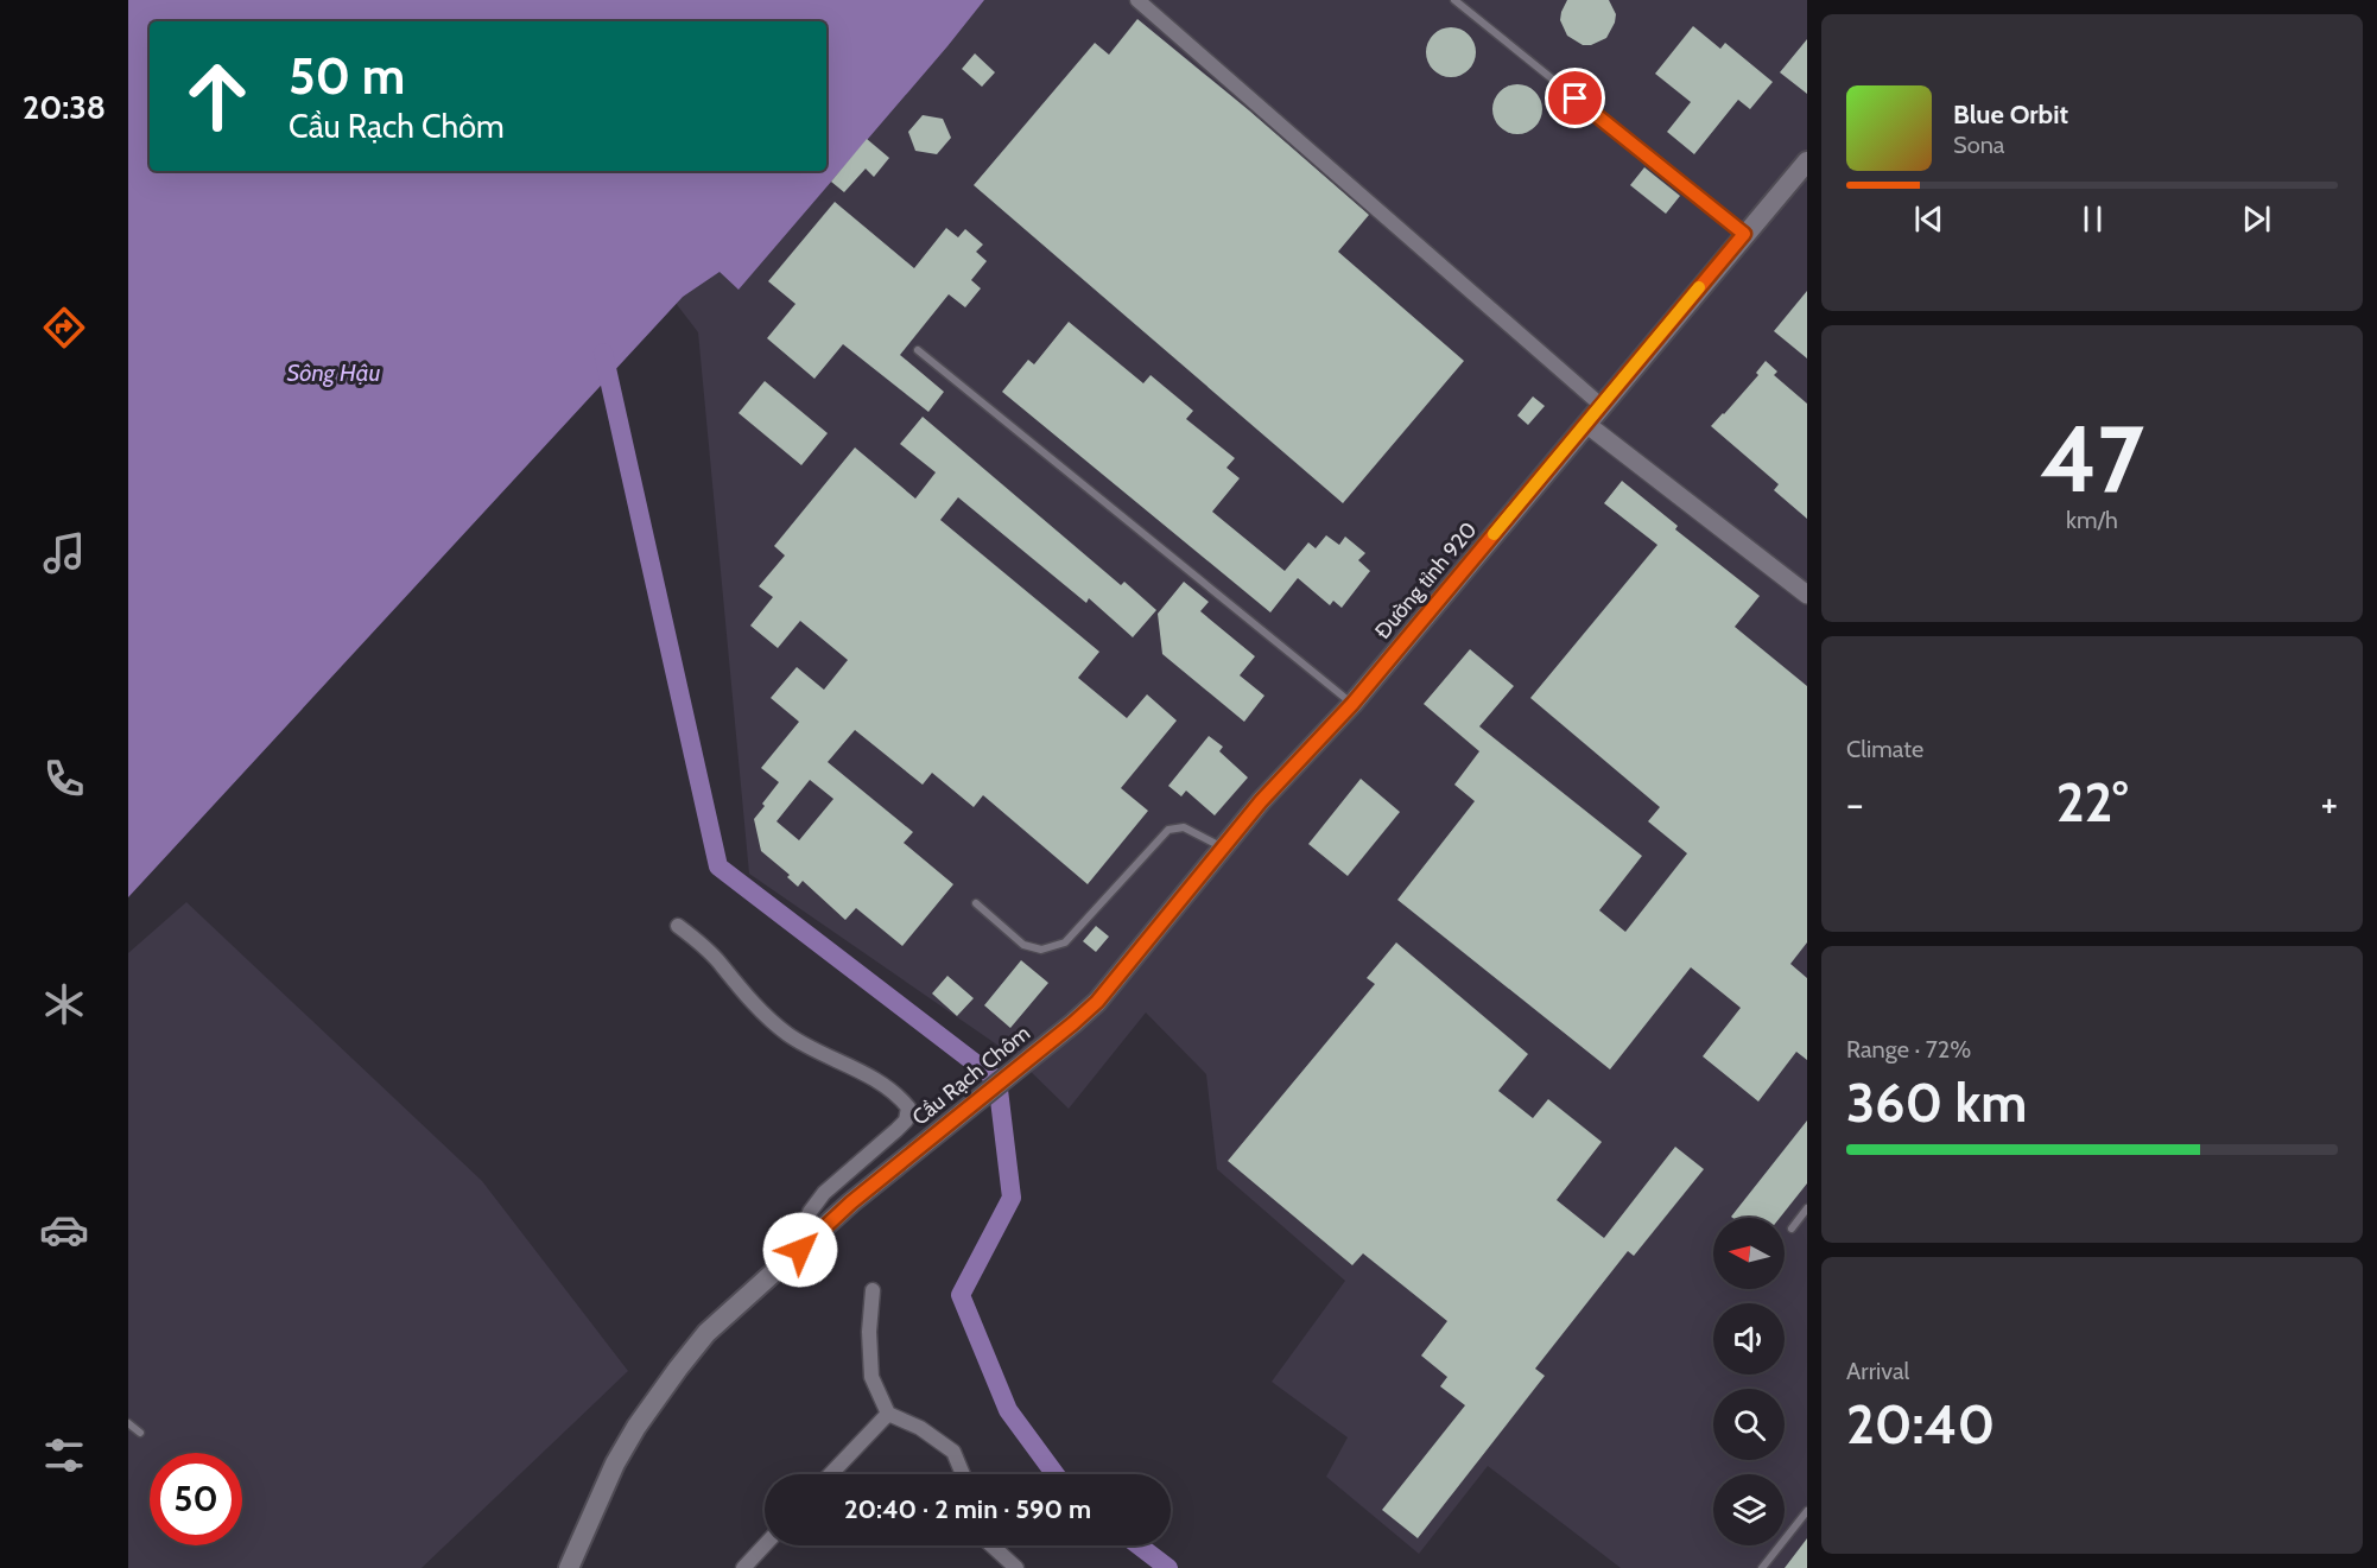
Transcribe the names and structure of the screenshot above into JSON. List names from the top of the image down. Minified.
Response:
{"streets":{"main road":["Đường tỉnh 920","Cầu Rạch Chôm"]},"crossings":[["Đường tỉnh 920","Cầu Rạch Chôm"]],"water":["Sông Hậu"],"north":"left","page":{"tabs":"20:38","turn":["50 m","Cầu Rạch Chôm"],"song":["Blue Orbit","Sona"],"tile":[["47","km/h"],"Climate",["Range · 72%","360 km"],["Arrival","20:40"]],"heat":["−","22°","+"],"limit":"50","trip":"20:40 · 2 min · 590 m"}}
